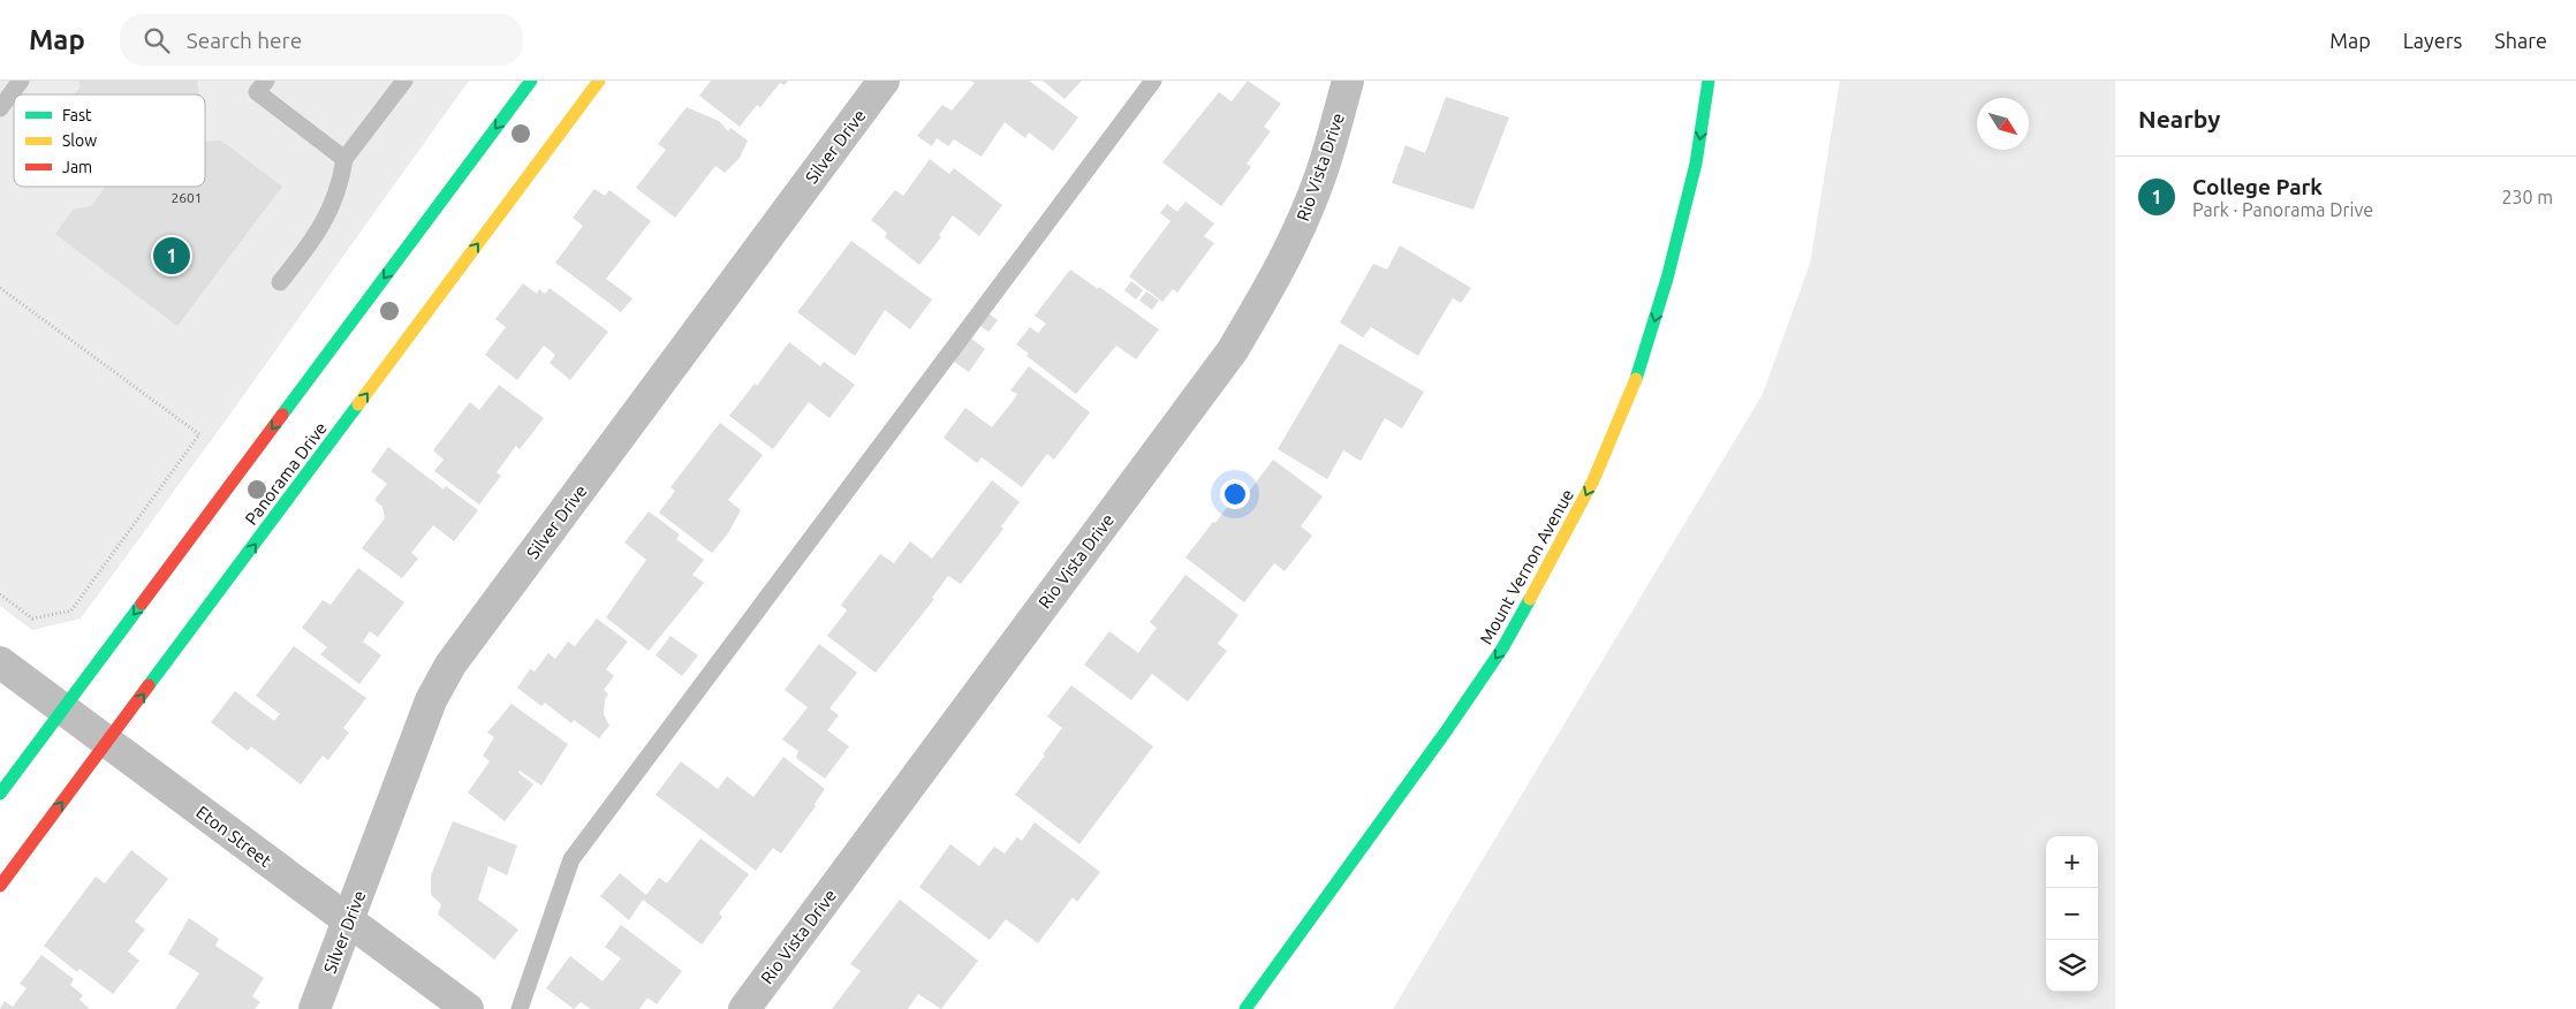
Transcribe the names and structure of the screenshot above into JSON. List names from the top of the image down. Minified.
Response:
{"streets":{"main road":["Panorama Drive","Mount Vernon Avenue"],"street":["Silver Drive","Rio Vista Drive","Eton Street"]},"crossings":[["Silver Drive","Eton Street"],["Panorama Drive","Eton Street"]],"one_way":["Mount Vernon Avenue"],"house_numbers":["2601"],"legend":["Fast","Slow","Jam"],"north":"bottom right","page":{"header":"Map","search":"Search here","nav":["Map","Layers","Share"],"heading":"Nearby","list":[{"mark":"1","name":"College Park","note":"Park · Panorama Drive","value":"230 m"}],"pins":"1","map_buttons":["+","−"]}}
